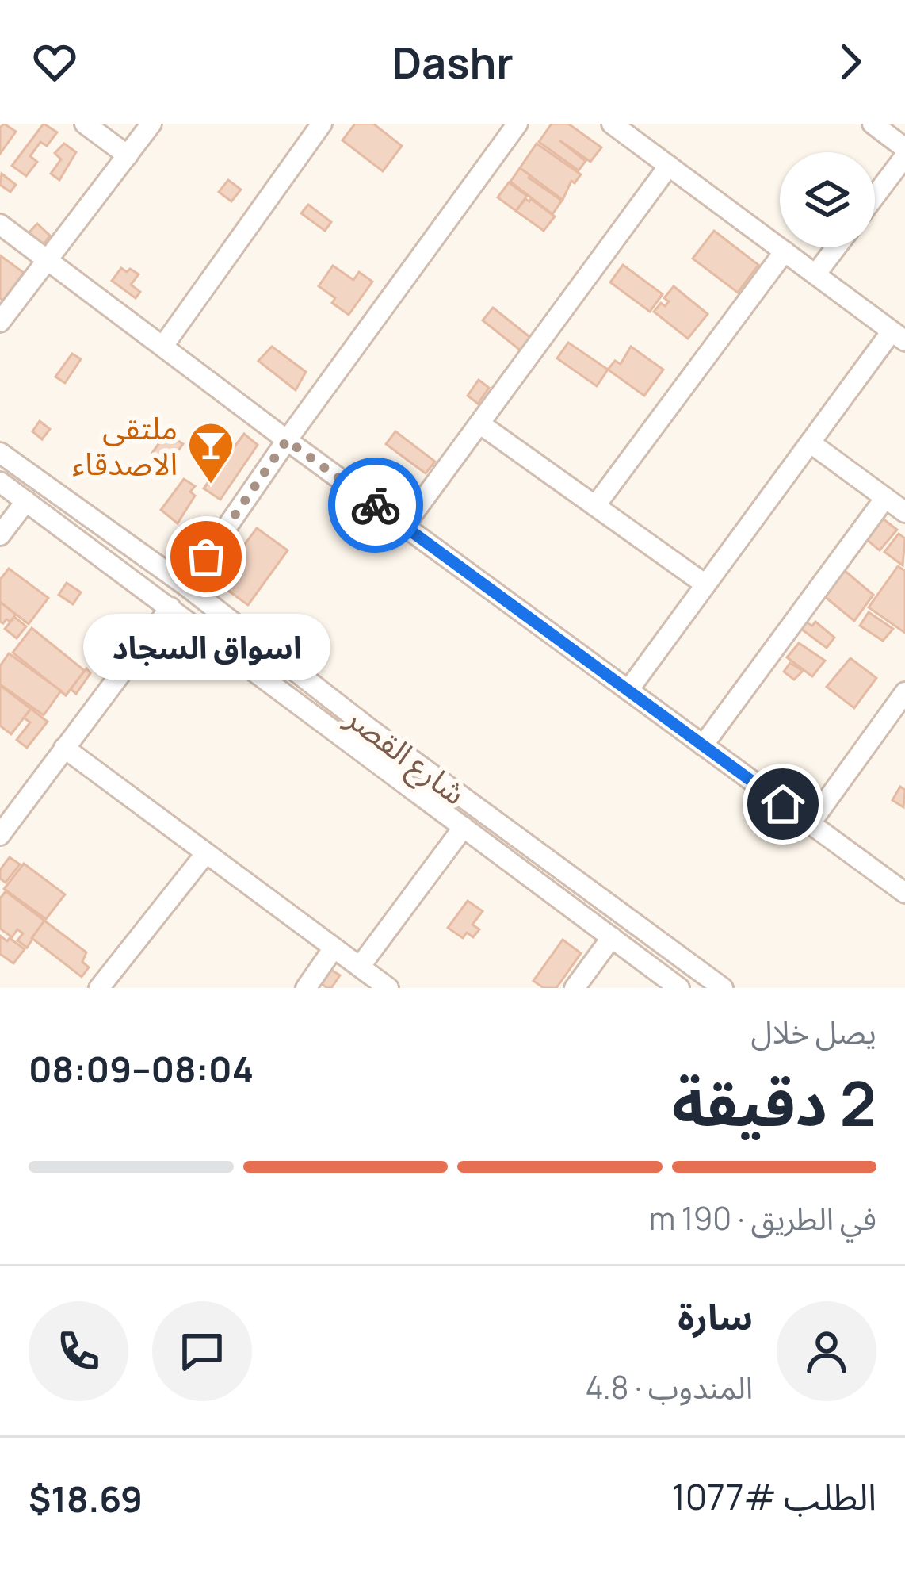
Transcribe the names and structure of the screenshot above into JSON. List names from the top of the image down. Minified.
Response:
{"streets":{"street":["شارع القصر"]},"places":{"bar":["ملتقى الاصدقاء"],"other":["اسواق السجاد"]},"page":{"header":"Dashr","bubble":"اسواق السجاد","heading":["2 دقيقة","يصل خلال","08:04–08:09"],"panel":["سارة","المندوب · 4.8","الطلب #1077","$18.69"],"bar":"في الطريق · 190 m"}}
